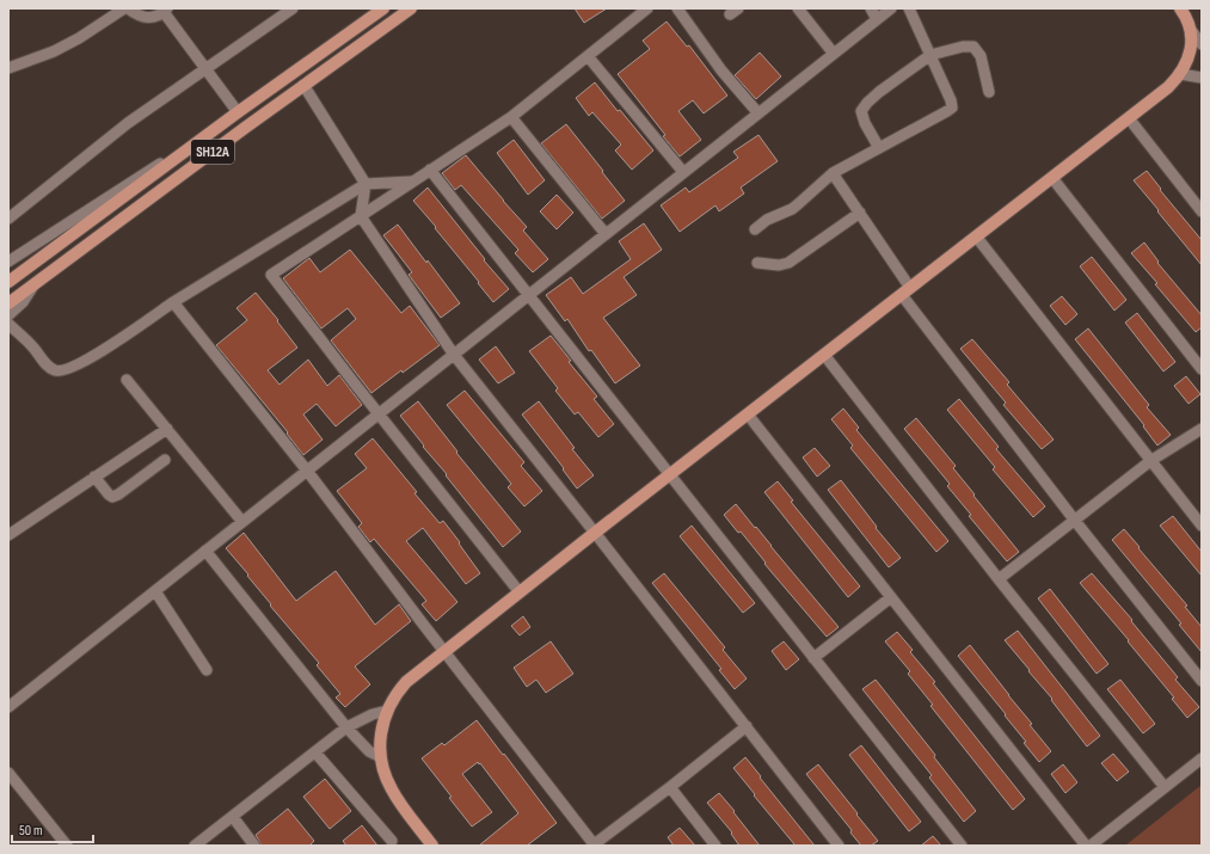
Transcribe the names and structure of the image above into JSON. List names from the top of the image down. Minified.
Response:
{"streets":{"main road":["SH12A"]},"scale_bar":"50 m"}
